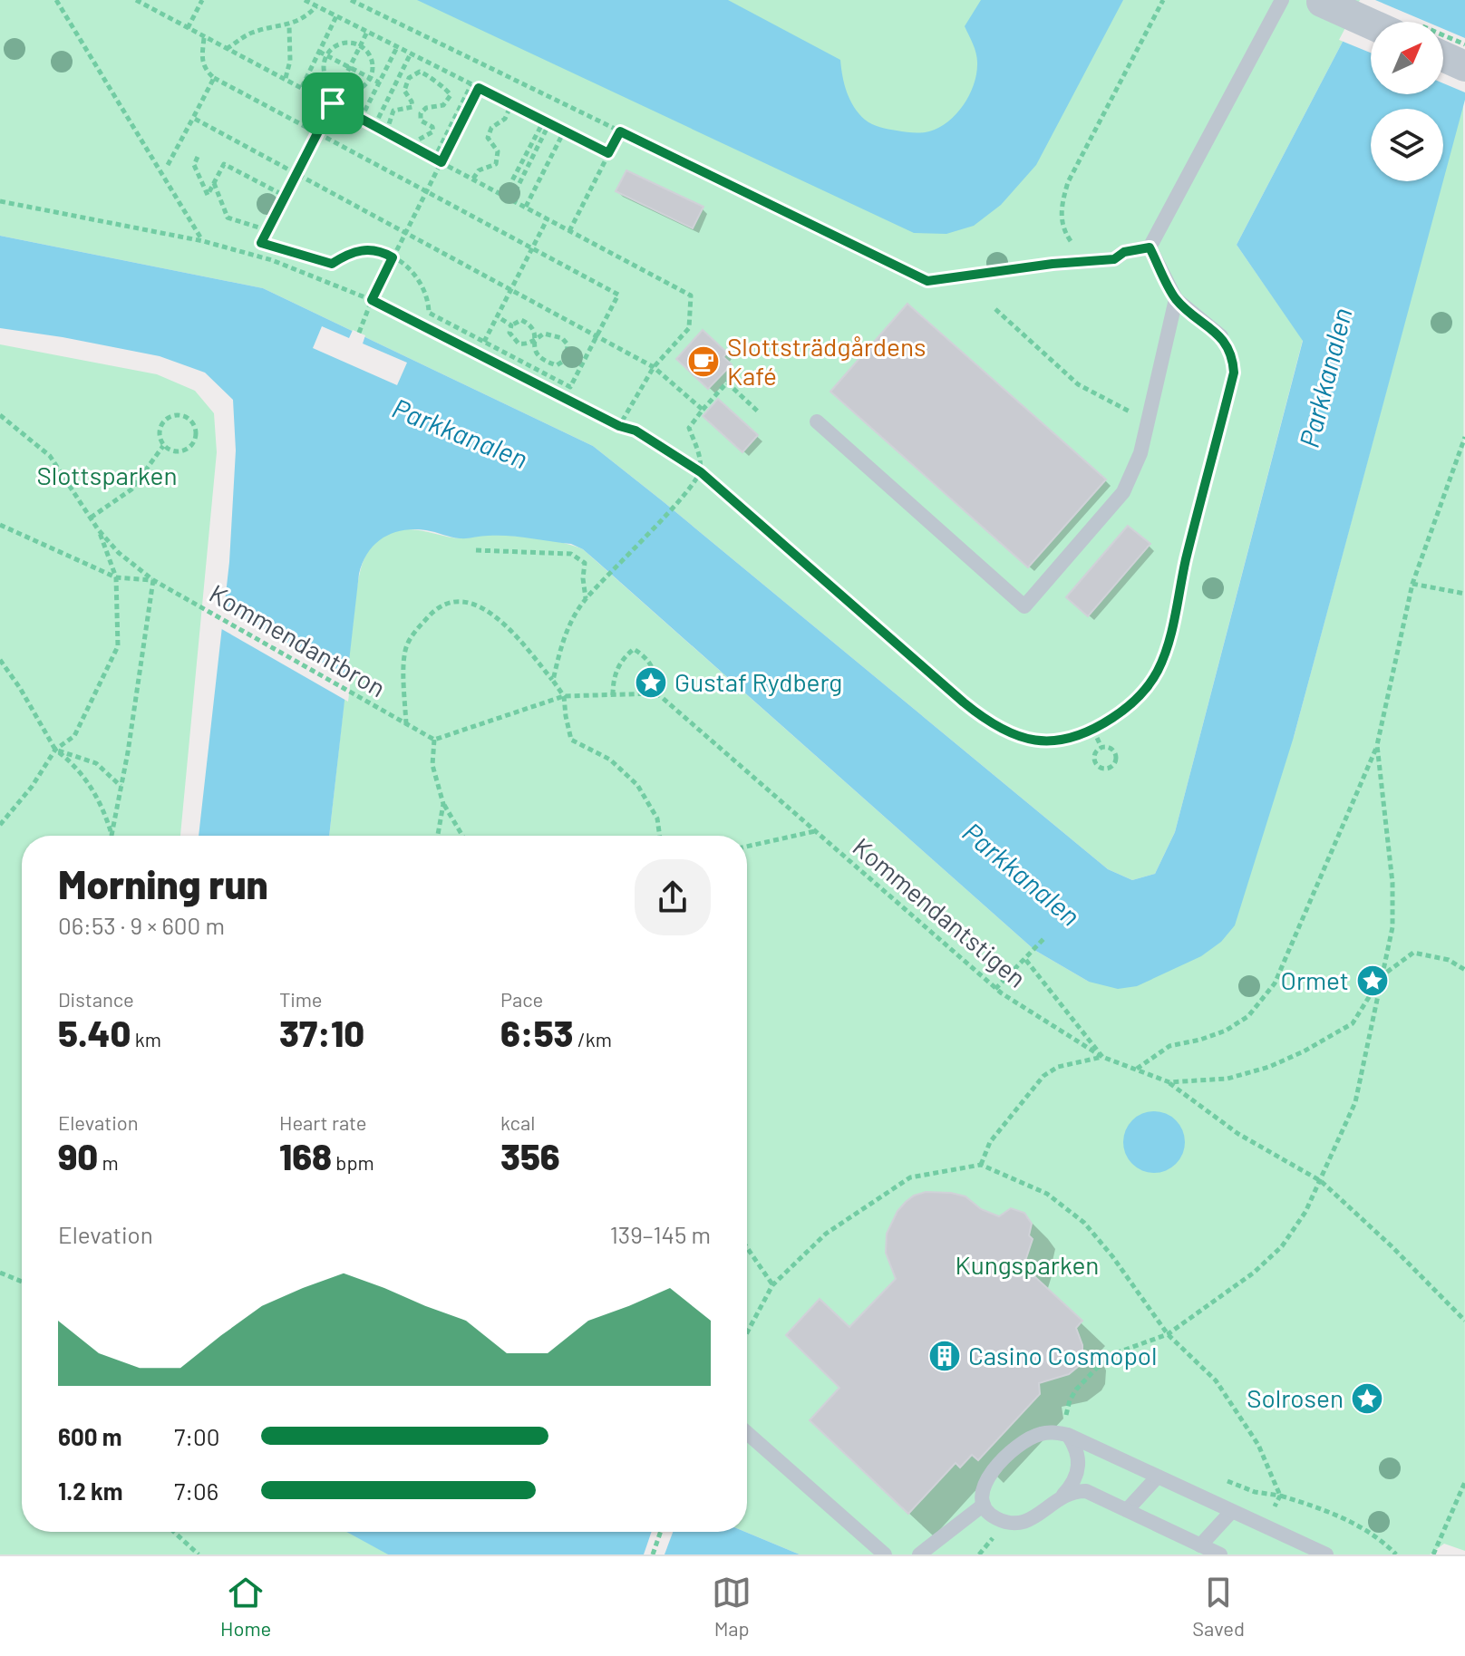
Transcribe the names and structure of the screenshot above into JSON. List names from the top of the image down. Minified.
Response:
{"streets":{"path":["Kommendantbron","Kommendantstigen"]},"water":["Parkkanalen"],"parks":["Slottsparken","Kungsparken"],"places":{"cafe":["Slottsträdgårdens Kafé"],"place":["Gustaf Rydberg","Ormet","Solrosen"],"building":["Casino Cosmopol"]},"north":"top right","page":{"heading":["Morning run","06:53 · 9 × 600 m"],"stats":[["Distance","5.40 km"],["Time","37:10"],["Pace","6:53 /km"],["Elevation","90 m"],["Heart rate","168 bpm"],["kcal","356"]],"chart":["Elevation","139–145 m"],"list":[{"name":"600 m","note":"7:00"},{"name":"1.2 km","note":"7:06"}],"tabs":["Home","Map","Saved"]}}
